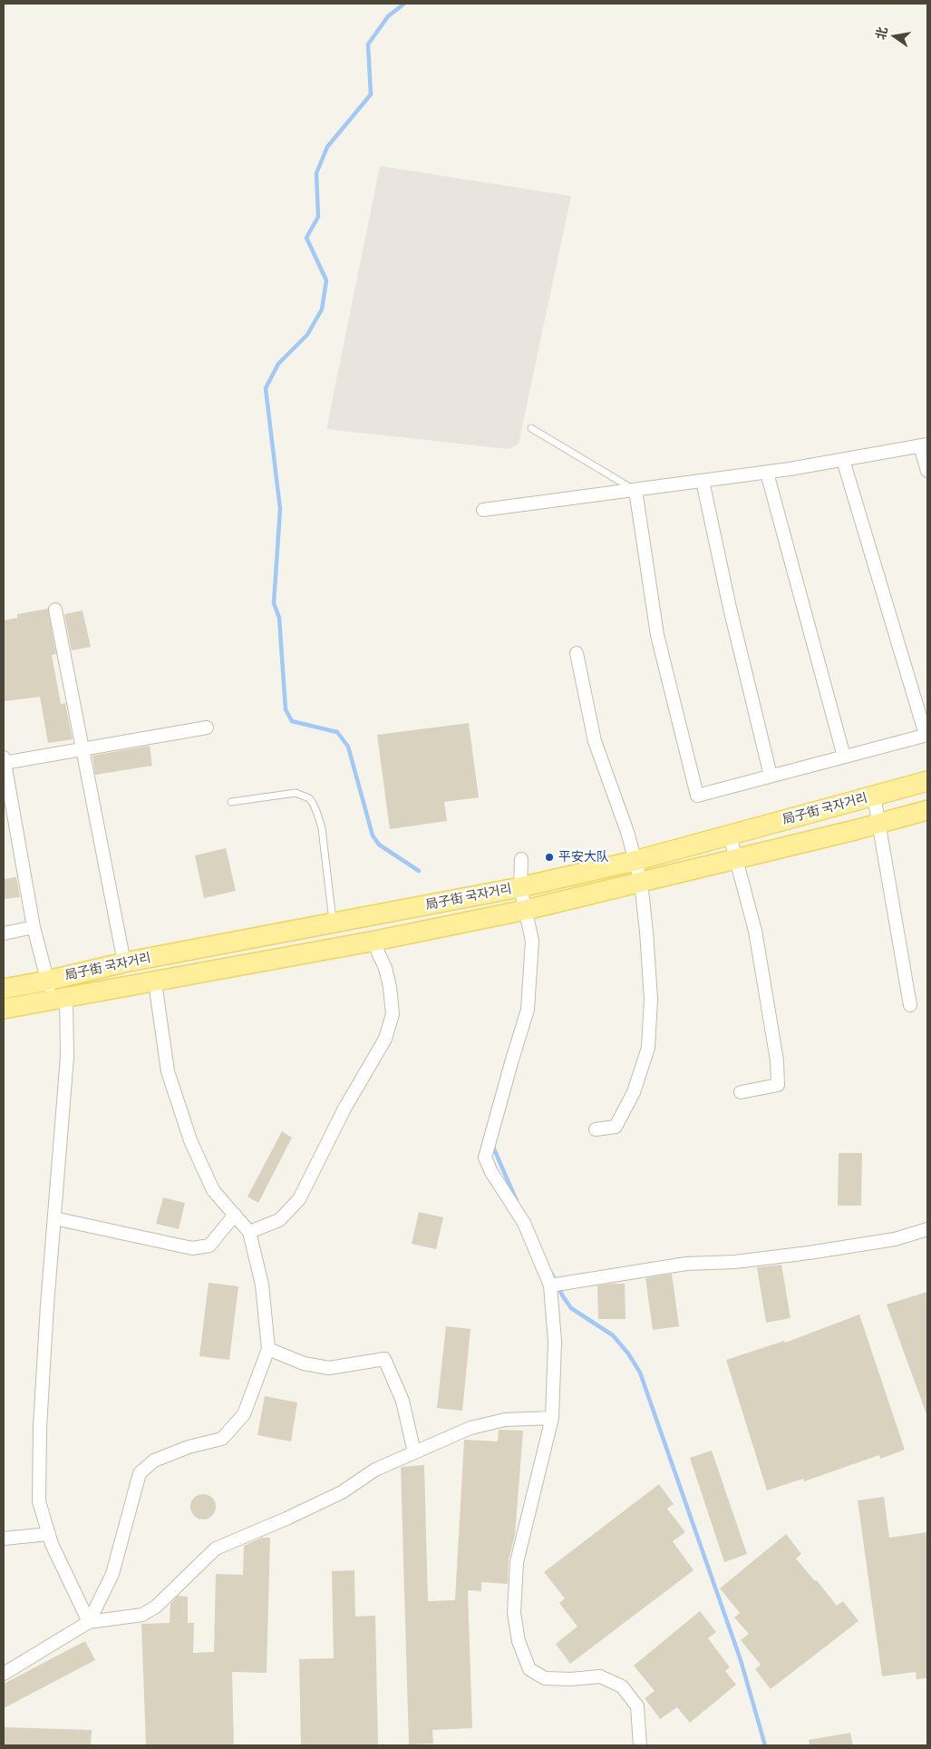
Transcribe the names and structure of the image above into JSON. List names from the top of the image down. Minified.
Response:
{"streets":{"main road":["局子街 국자거리"]},"places":["平安大队"],"north":"left"}
